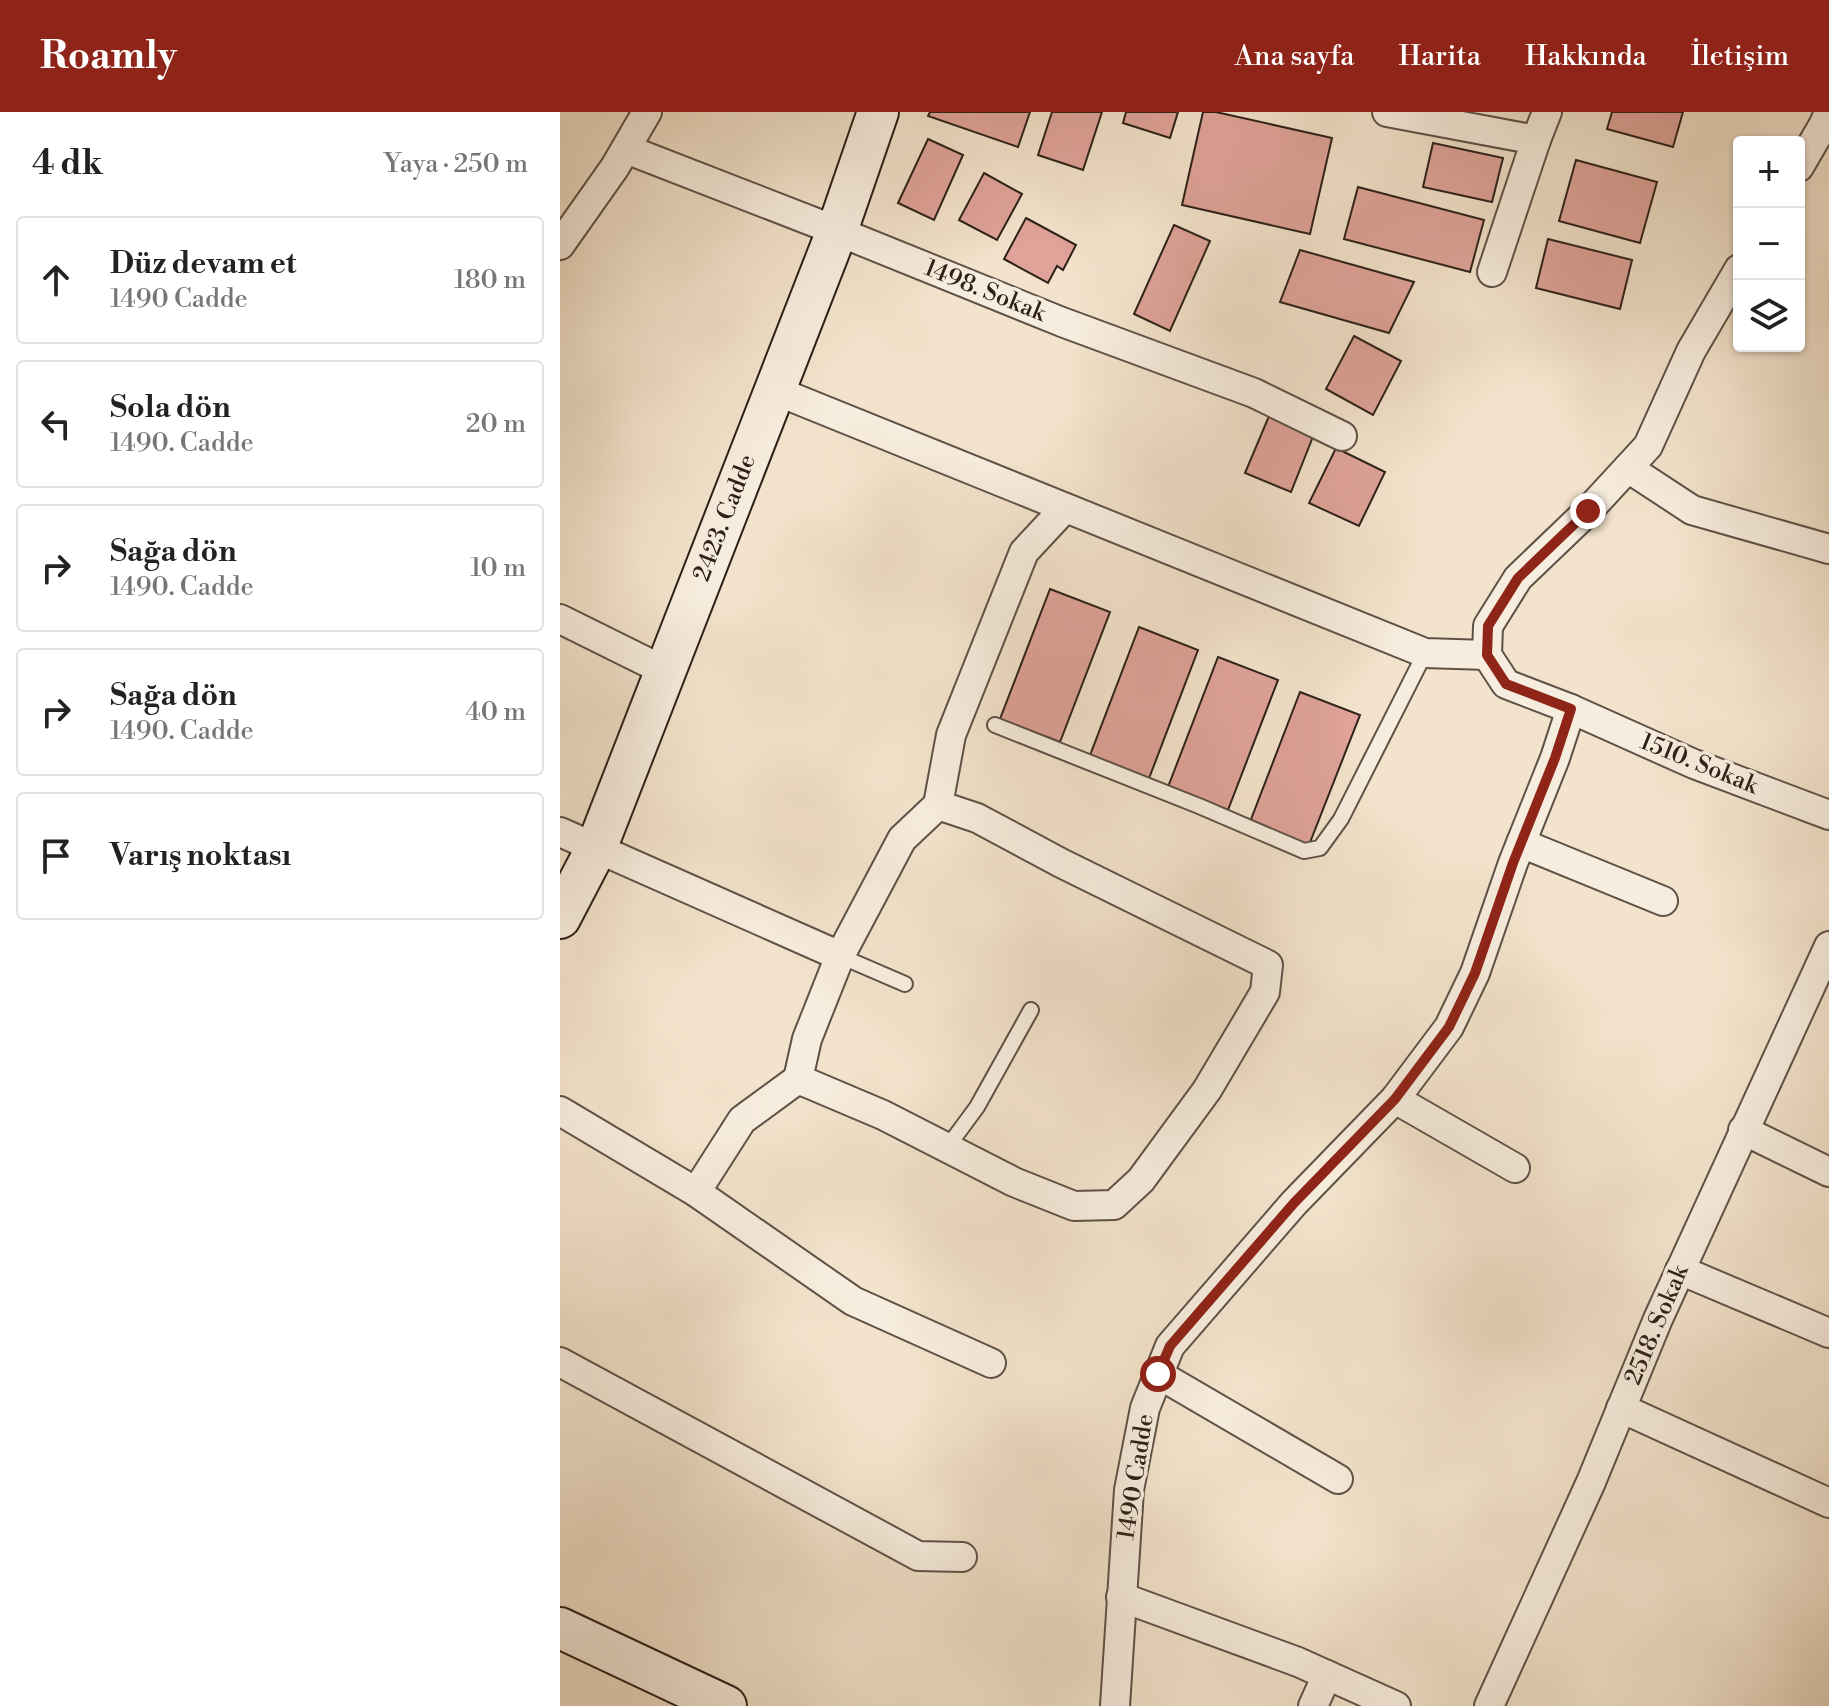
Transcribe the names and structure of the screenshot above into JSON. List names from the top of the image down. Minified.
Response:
{"streets":{"main road":["2423. Cadde"],"street":["1498. Sokak","1510. Sokak","2518. Sokak","1490 Cadde"]},"crossings":[["1498. Sokak","2423. Cadde"],["1510. Sokak","1490 Cadde"]],"page":{"header":"Roamly","nav":["Ana sayfa","Harita","Hakkında","İletişim"],"heading":["4 dk","Yaya · 250 m"],"map_buttons":["+","−"],"list":[["Düz devam et","1490 Cadde","180 m"],["Sola dön","1490. Cadde","20 m"],["Sağa dön","1490. Cadde","10 m"],["Sağa dön","1490. Cadde","40 m"],"Varış noktası"]}}
